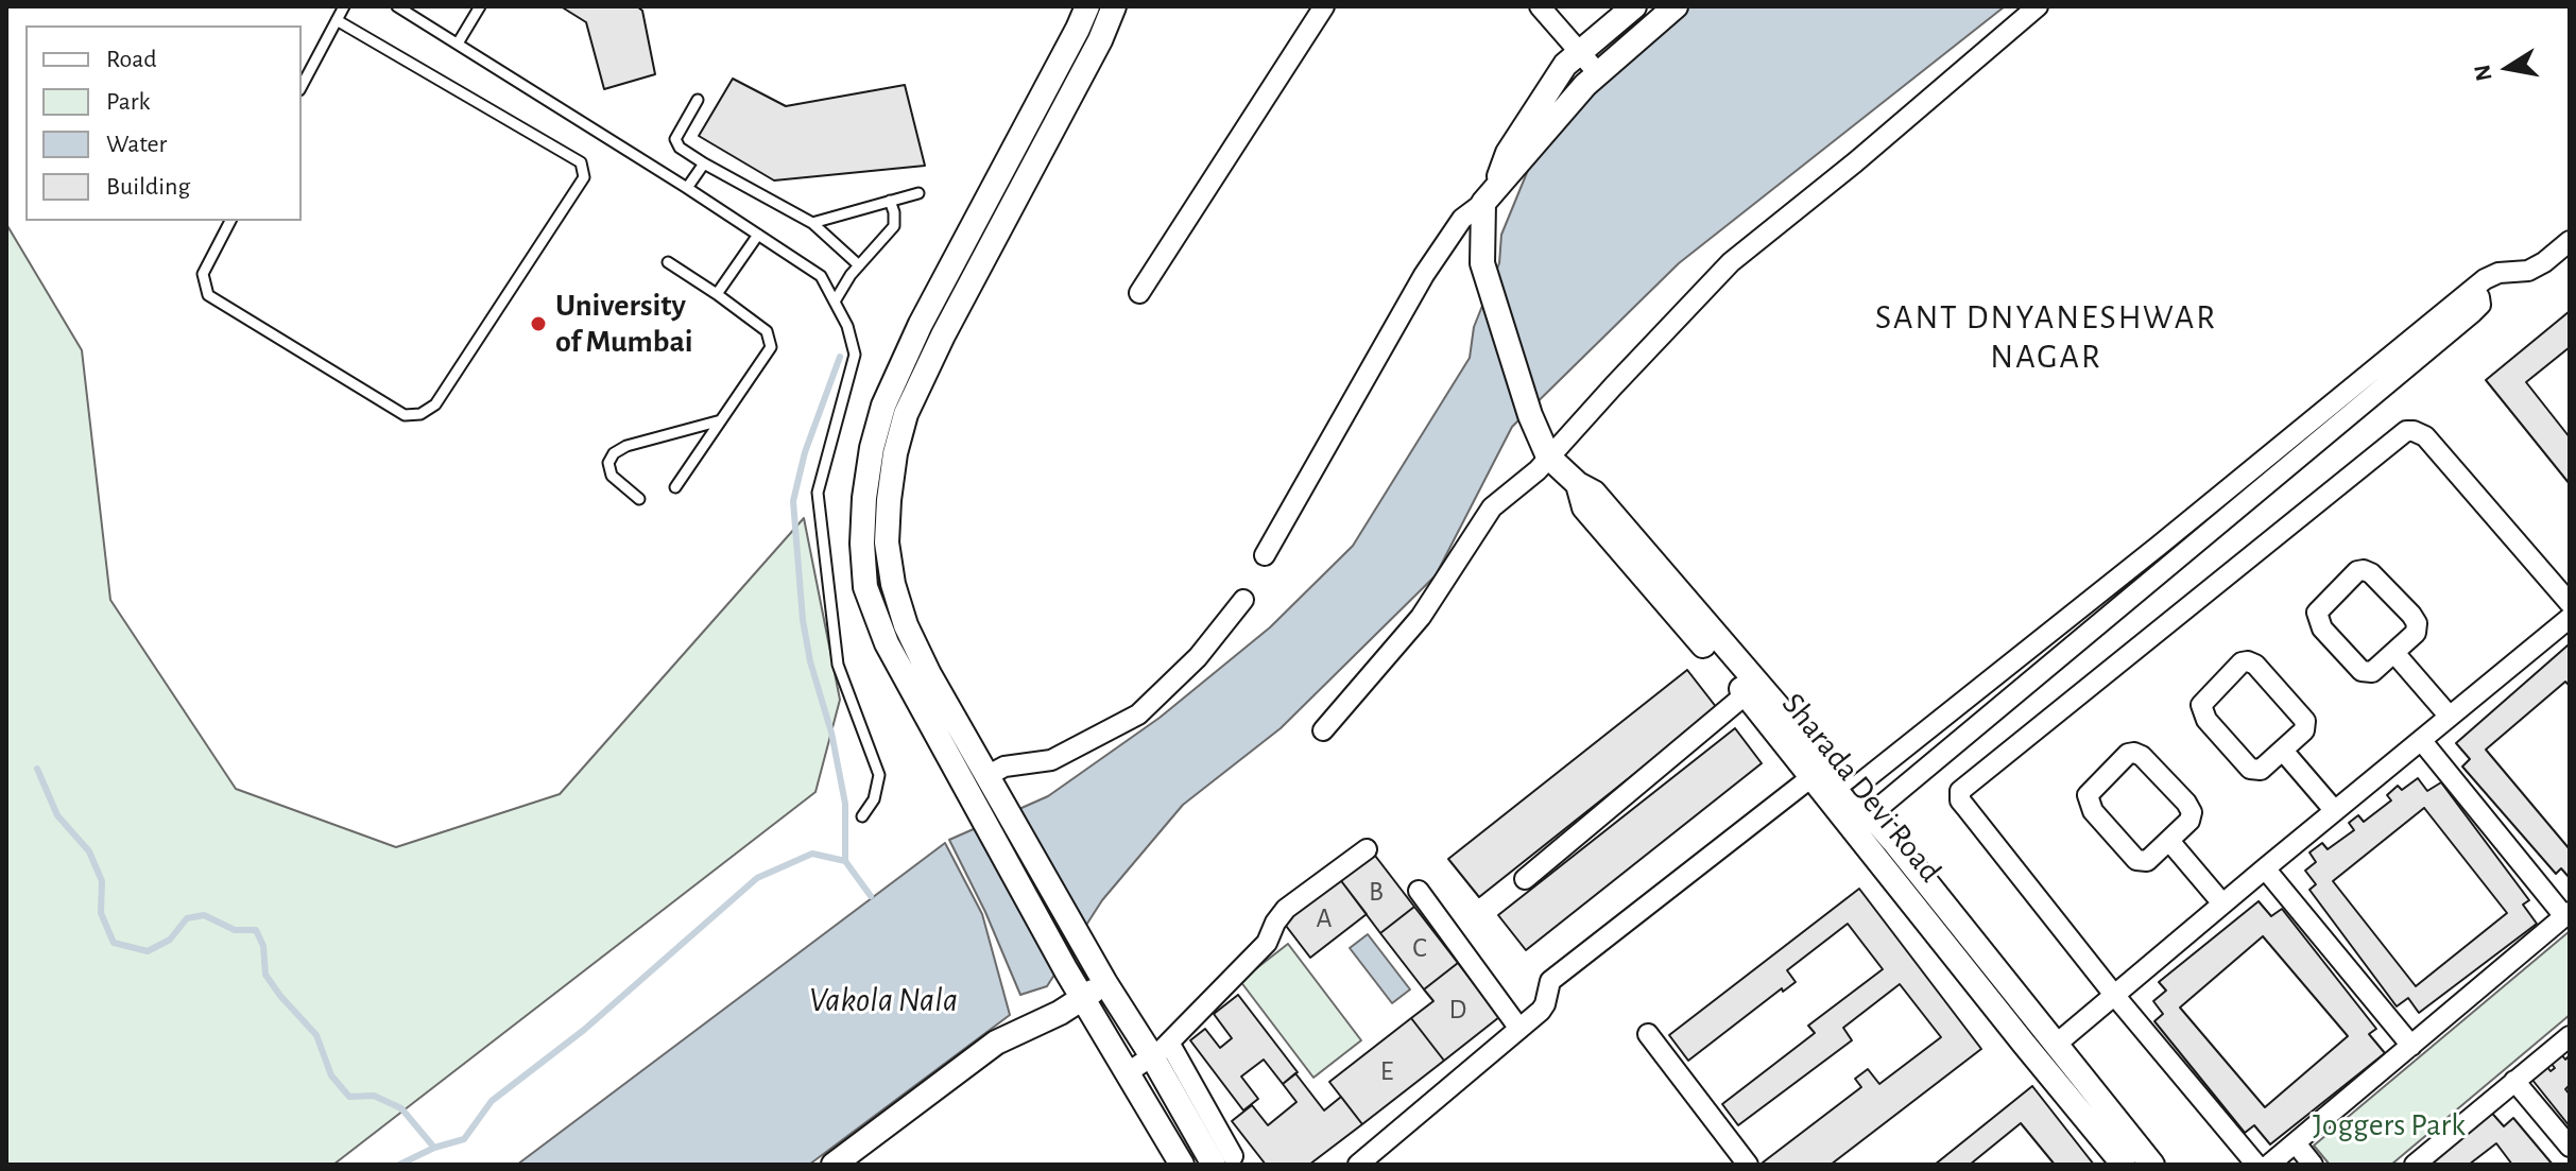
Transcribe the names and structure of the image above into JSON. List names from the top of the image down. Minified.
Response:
{"streets":{"street":["Sharada Devi Road"]},"districts":["SANT DNYANESHWAR NAGAR"],"water":["Vakola Nala"],"parks":["Joggers Park"],"places":["University of Mumbai"],"house_numbers":["B","A","C","D","E"],"legend":["Road","Park","Water","Building"],"north":"left"}
